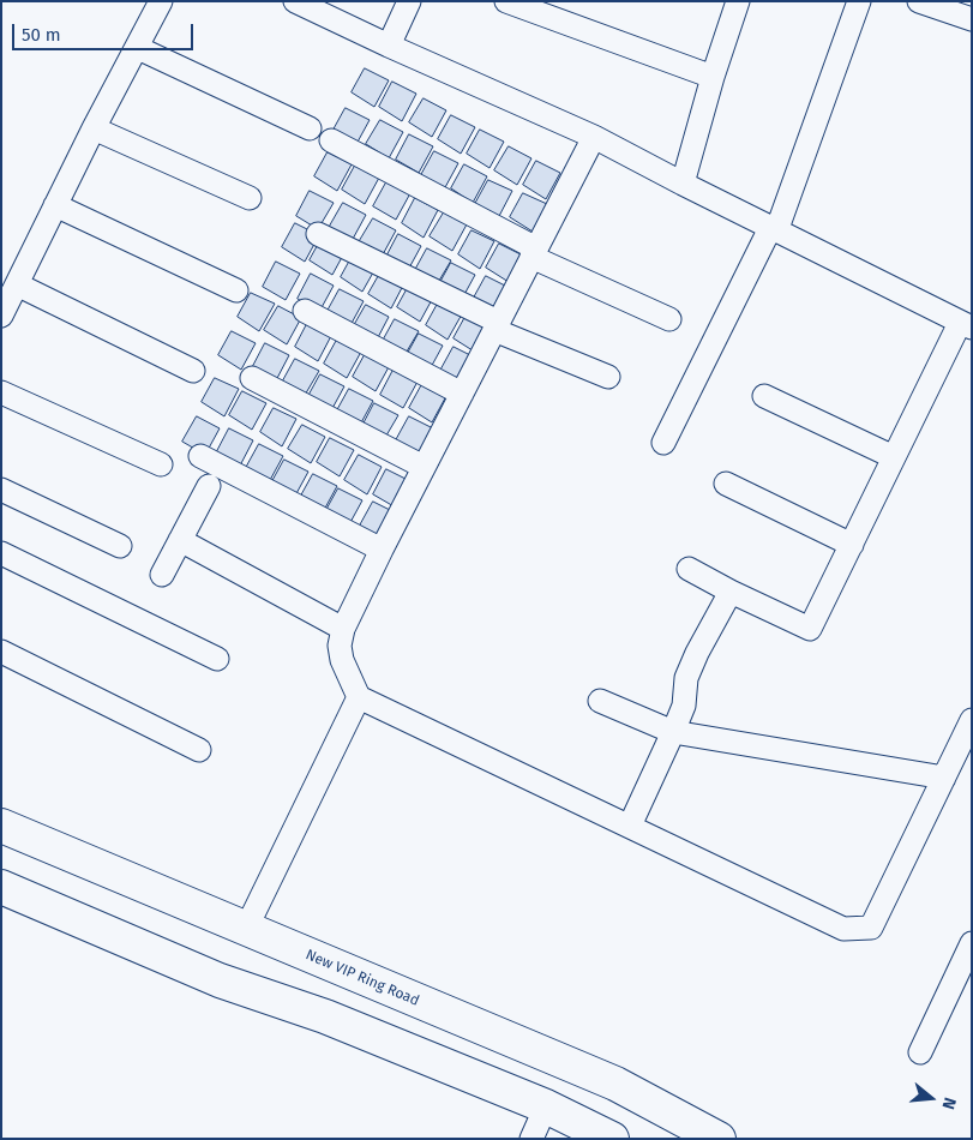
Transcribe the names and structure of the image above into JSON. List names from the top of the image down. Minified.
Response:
{"streets":{"main road":["New VIP Ring Road"]},"scale_bar":"50 m","north":"right"}
